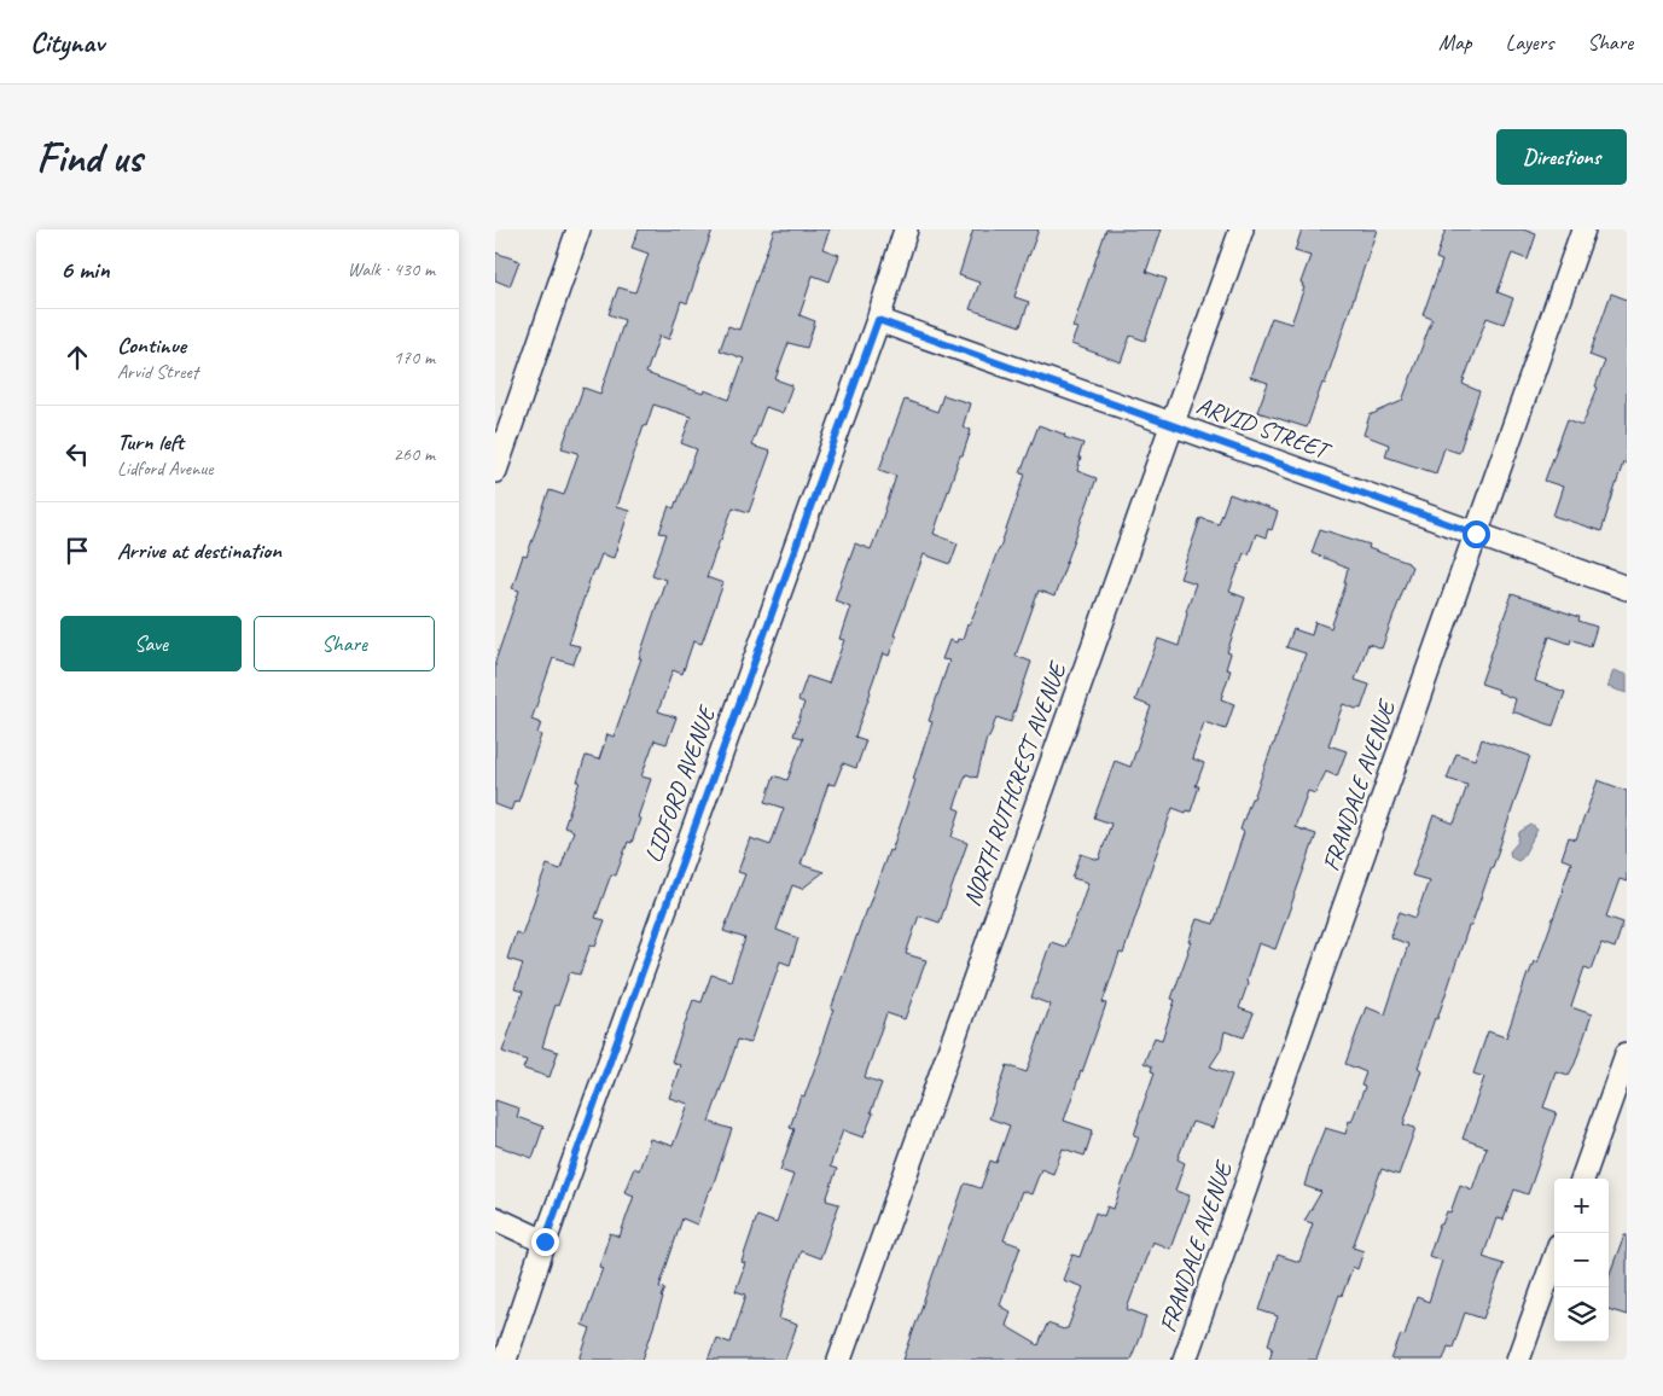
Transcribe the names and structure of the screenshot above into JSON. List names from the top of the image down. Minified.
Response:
{"streets":{"street":["ARVID STREET","LIDFORD AVENUE","NORTH RUTHCREST AVENUE","FRANDALE AVENUE"]},"crossings":[["ARVID STREET","LIDFORD AVENUE"],["ARVID STREET","NORTH RUTHCREST AVENUE"],["ARVID STREET","FRANDALE AVENUE"]],"page":{"header":"Citynav","nav":["Map","Layers","Share"],"buttons":["Directions",["Save","Share"]],"title":"Find us","heading":["6 min","Walk · 430 m"],"list":[["Continue","Arvid Street","170 m"],["Turn left","Lidford Avenue","260 m"],"Arrive at destination"],"map_buttons":["+","−"]}}
